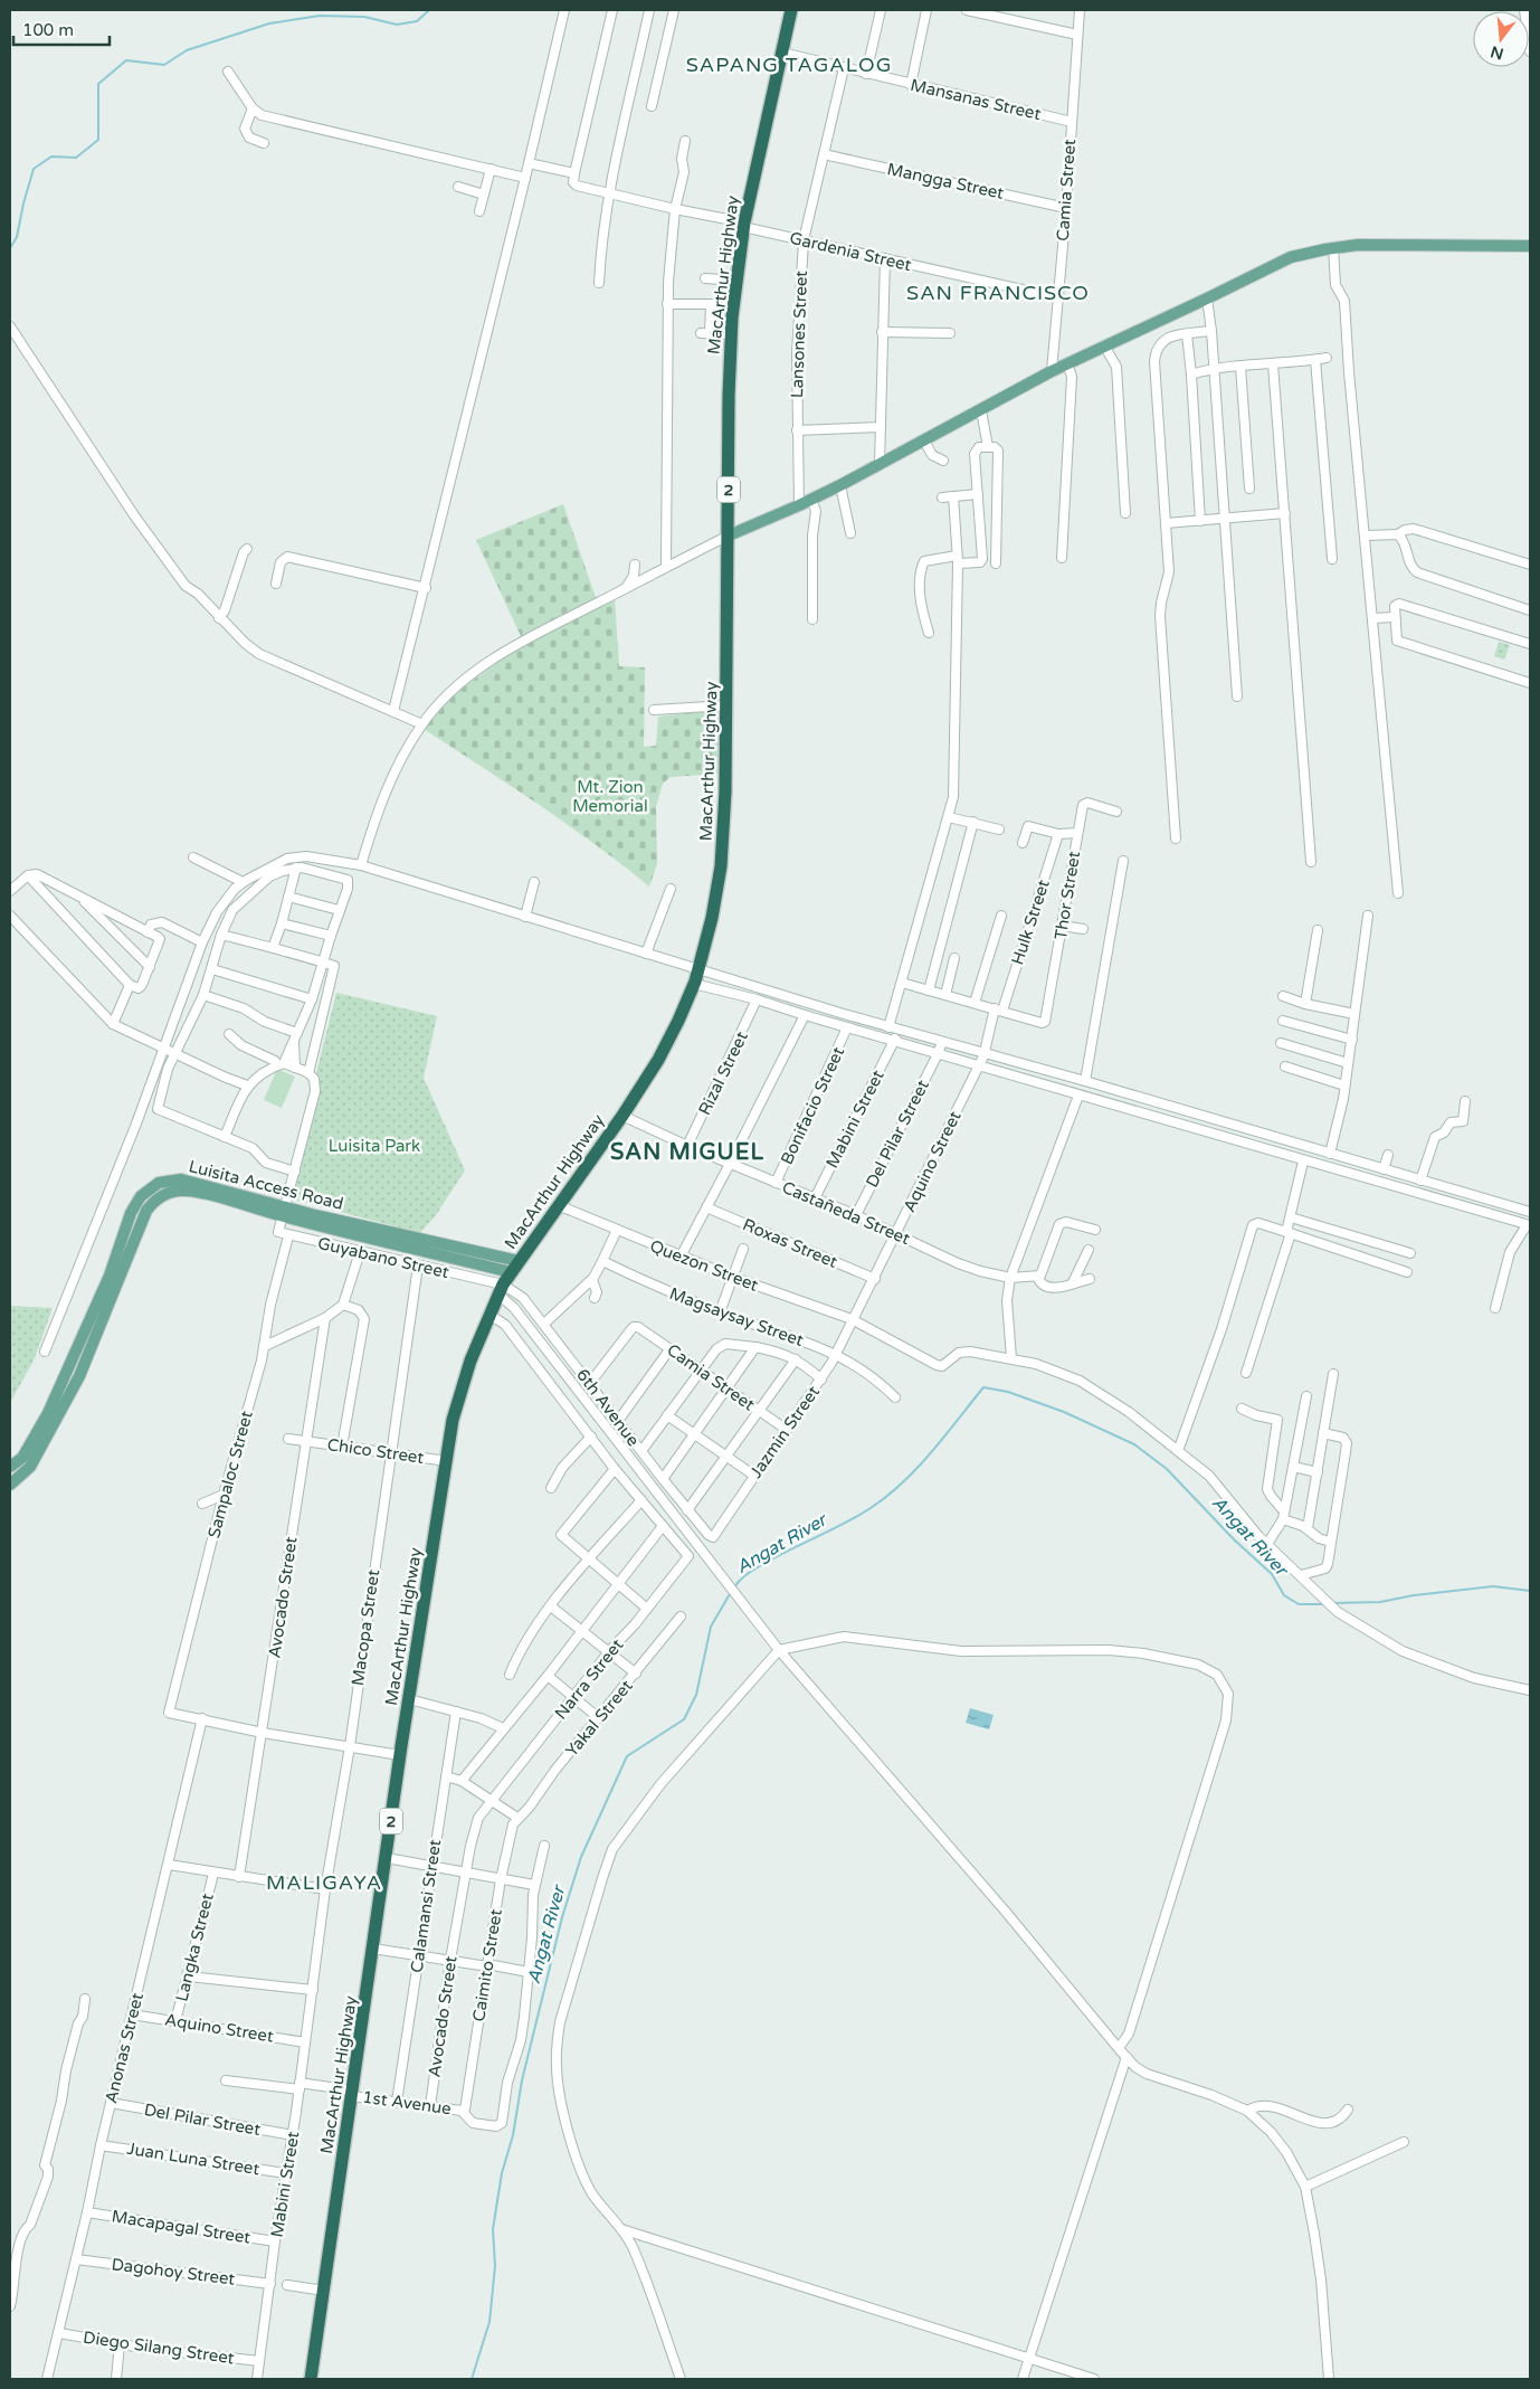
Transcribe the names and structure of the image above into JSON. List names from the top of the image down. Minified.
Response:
{"streets":{"highway":["MacArthur Highway","2"],"main road":["Luisita Access Road"],"street":["Mansanas Street","Mangga Street","Camia Street","Gardenia Street","Lansones Street","Thor Street","Hulk Street","Rizal Street","Bonifacio Street","Mabini Street","Del Pilar Street","Aquino Street","Castañeda Street","Roxas Street","Guyabano Street","Quezon Street","Magsaysay Street","6th Avenue","Jazmin Street","Chico Street","Sampaloc Street","Avocado Street","Macopa Street","Narra Street","Yakal Street","Calamansi Street","Langka Street","Caimito Street","Anonas Street","1st Avenue","Juan Luna Street","Macapagal Street","Dagohoy Street","Diego Silang Street"]},"crossings":[["Mansanas Street","Camia Street"],["Mansanas Street","MacArthur Highway"],["Mansanas Street","Lansones Street"],["Mangga Street","Camia Street"],["Mangga Street","Lansones Street"],["Camia Street","Gardenia Street"],["Camia Street","6th Avenue"],["Camia Street","Jazmin Street"],["Gardenia Street","MacArthur Highway"],["Gardenia Street","Lansones Street"],["MacArthur Highway","Luisita Access Road"],["MacArthur Highway","Castañeda Street"],["MacArthur Highway","Guyabano Street"],["MacArthur Highway","Quezon Street"],["MacArthur Highway","6th Avenue"],["MacArthur Highway","Chico Street"],["MacArthur Highway","1st Avenue"],["Thor Street","Hulk Street"],["Hulk Street","Aquino Street"],["Rizal Street","Castañeda Street"],["Bonifacio Street","Castañeda Street"],["Mabini Street","Del Pilar Street"],["Mabini Street","Aquino Street"],["Mabini Street","Castañeda Street"],["Mabini Street","Macopa Street"],["Mabini Street","1st Avenue"],["Mabini Street","Juan Luna Street"],["Mabini Street","Macapagal Street"],["Mabini Street","Dagohoy Street"],["Mabini Street","Diego Silang Street"],["Del Pilar Street","Castañeda Street"],["Del Pilar Street","Anonas Street"],["Aquino Street","Castañeda Street"],["Aquino Street","Roxas Street"],["Aquino Street","Quezon Street"],["Aquino Street","Jazmin Street"],["Aquino Street","Langka Street"],["Aquino Street","Anonas Street"],["Guyabano Street","6th Avenue"],["Guyabano Street","Sampaloc Street"],["Guyabano Street","Macopa Street"],["Quezon Street","Jazmin Street"],["Magsaysay Street","Jazmin Street"],["6th Avenue","Jazmin Street"],["Chico Street","Avocado Street"],["Chico Street","Macopa Street"],["Sampaloc Street","Anonas Street"],["Avocado Street","Narra Street"],["Avocado Street","1st Avenue"],["Yakal Street","Caimito Street"],["Calamansi Street","1st Avenue"],["Caimito Street","1st Avenue"],["Anonas Street","Juan Luna Street"],["Anonas Street","Macapagal Street"],["Anonas Street","Dagohoy Street"],["Anonas Street","Diego Silang Street"]],"districts":["SAPANG TAGALOG","SAN FRANCISCO","SAN MIGUEL","MALIGAYA"],"water":["Angat River"],"parks":["Mt. Zion Memorial","Luisita Park"],"scale_bar":"100 m","north":"bottom"}
